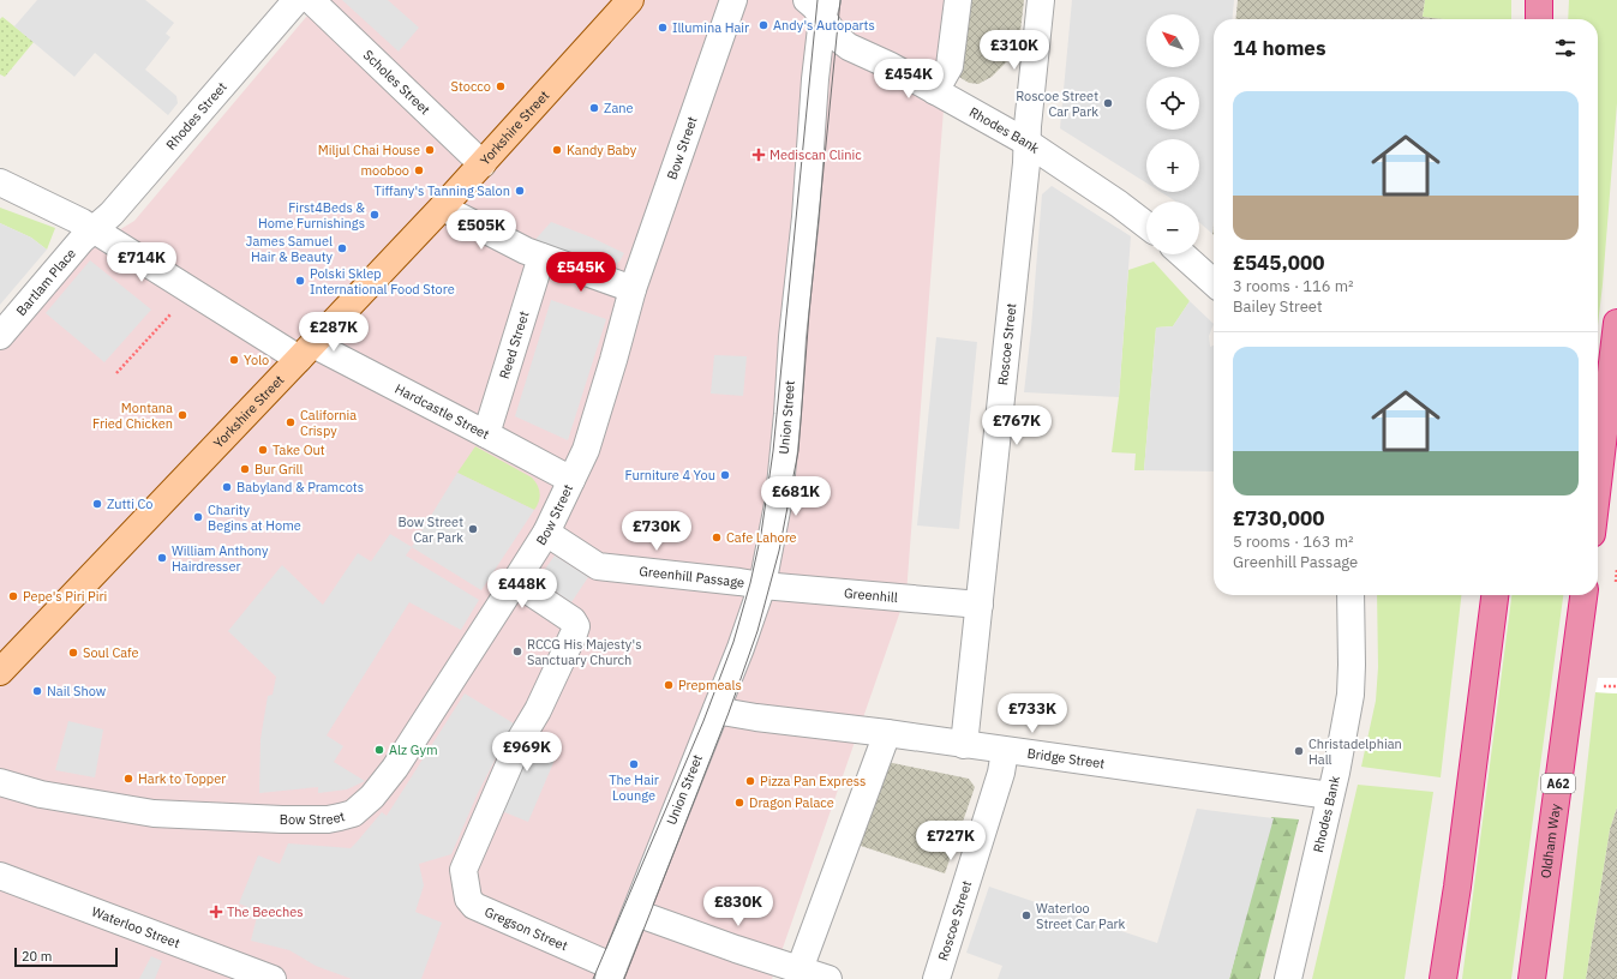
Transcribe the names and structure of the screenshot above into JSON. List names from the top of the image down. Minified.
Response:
{"streets":{"highway":["A62","Oldham Way"],"main road":["Yorkshire Street"],"street":["Scholes Street","Rhodes Street","Rhodes Bank","Bow Street","Bartlam Place","Roscoe Street","Reed Street","Hardcastle Street","Union Street","Greenhill Passage","Greenhill","Bridge Street","Waterloo Street","Gregson Street"]},"crossings":[["Scholes Street","Yorkshire Street"],["Rhodes Street","Bartlam Place"],["Rhodes Street","Hardcastle Street"],["Yorkshire Street","Hardcastle Street"],["Rhodes Bank","Roscoe Street"],["Rhodes Bank","Union Street"],["Rhodes Bank","Bridge Street"],["Bow Street","Hardcastle Street"],["Bow Street","Greenhill Passage"],["Bow Street","Gregson Street"],["Bartlam Place","Hardcastle Street"],["Roscoe Street","Greenhill"],["Roscoe Street","Bridge Street"],["Reed Street","Hardcastle Street"],["Union Street","Greenhill Passage"],["Union Street","Greenhill"],["Union Street","Bridge Street"],["Union Street","Gregson Street"],["Greenhill Passage","Greenhill"]],"places":{"other":["Andy's Autoparts","Illumina Hair","Stocco","Roscoe Street Car Park","Zane","Miljul Chai House","Kandy Baby","mooboo","Tiffany's Tanning Salon","First4Beds & Home Furnishings","James Samuel Hair & Beauty","Polski Sklep International Food Store","Yolo","Montana Fried Chicken","California Crispy","Take Out","Bur Grill","Furniture 4 You","Babyland & Pramcots","Zutti Co","Charity Begins at Home","Bow Street Car Park","Cafe Lahore","William Anthony Hairdresser","Pepe's Piri Piri","RCCG His Majesty's Sanctuary Church","Soul Cafe","Prepmeals","Nail Show","Alz Gym","Christadelphian Hall","The Hair Lounge","Hark to Topper","Pizza Pan Express","Dragon Palace","Waterloo Street Car Park"],"health":["Mediscan Clinic","The Beeches"]},"scale_bar":"20 m","north":"top left","page":{"map_buttons":["+","−"],"heading":"14 homes","price":["£310K","£454K","£505K","£714K","£545K","£287K","£767K","£681K","£730K","£448K","£733K","£969K","£727K","£830K"],"list":[{"name":"£545,000","note":"3 rooms · 116 m² · Bailey Street"},{"name":"£730,000","note":"5 rooms · 163 m² · Greenhill Passage"}],"scale":"20 m"}}
